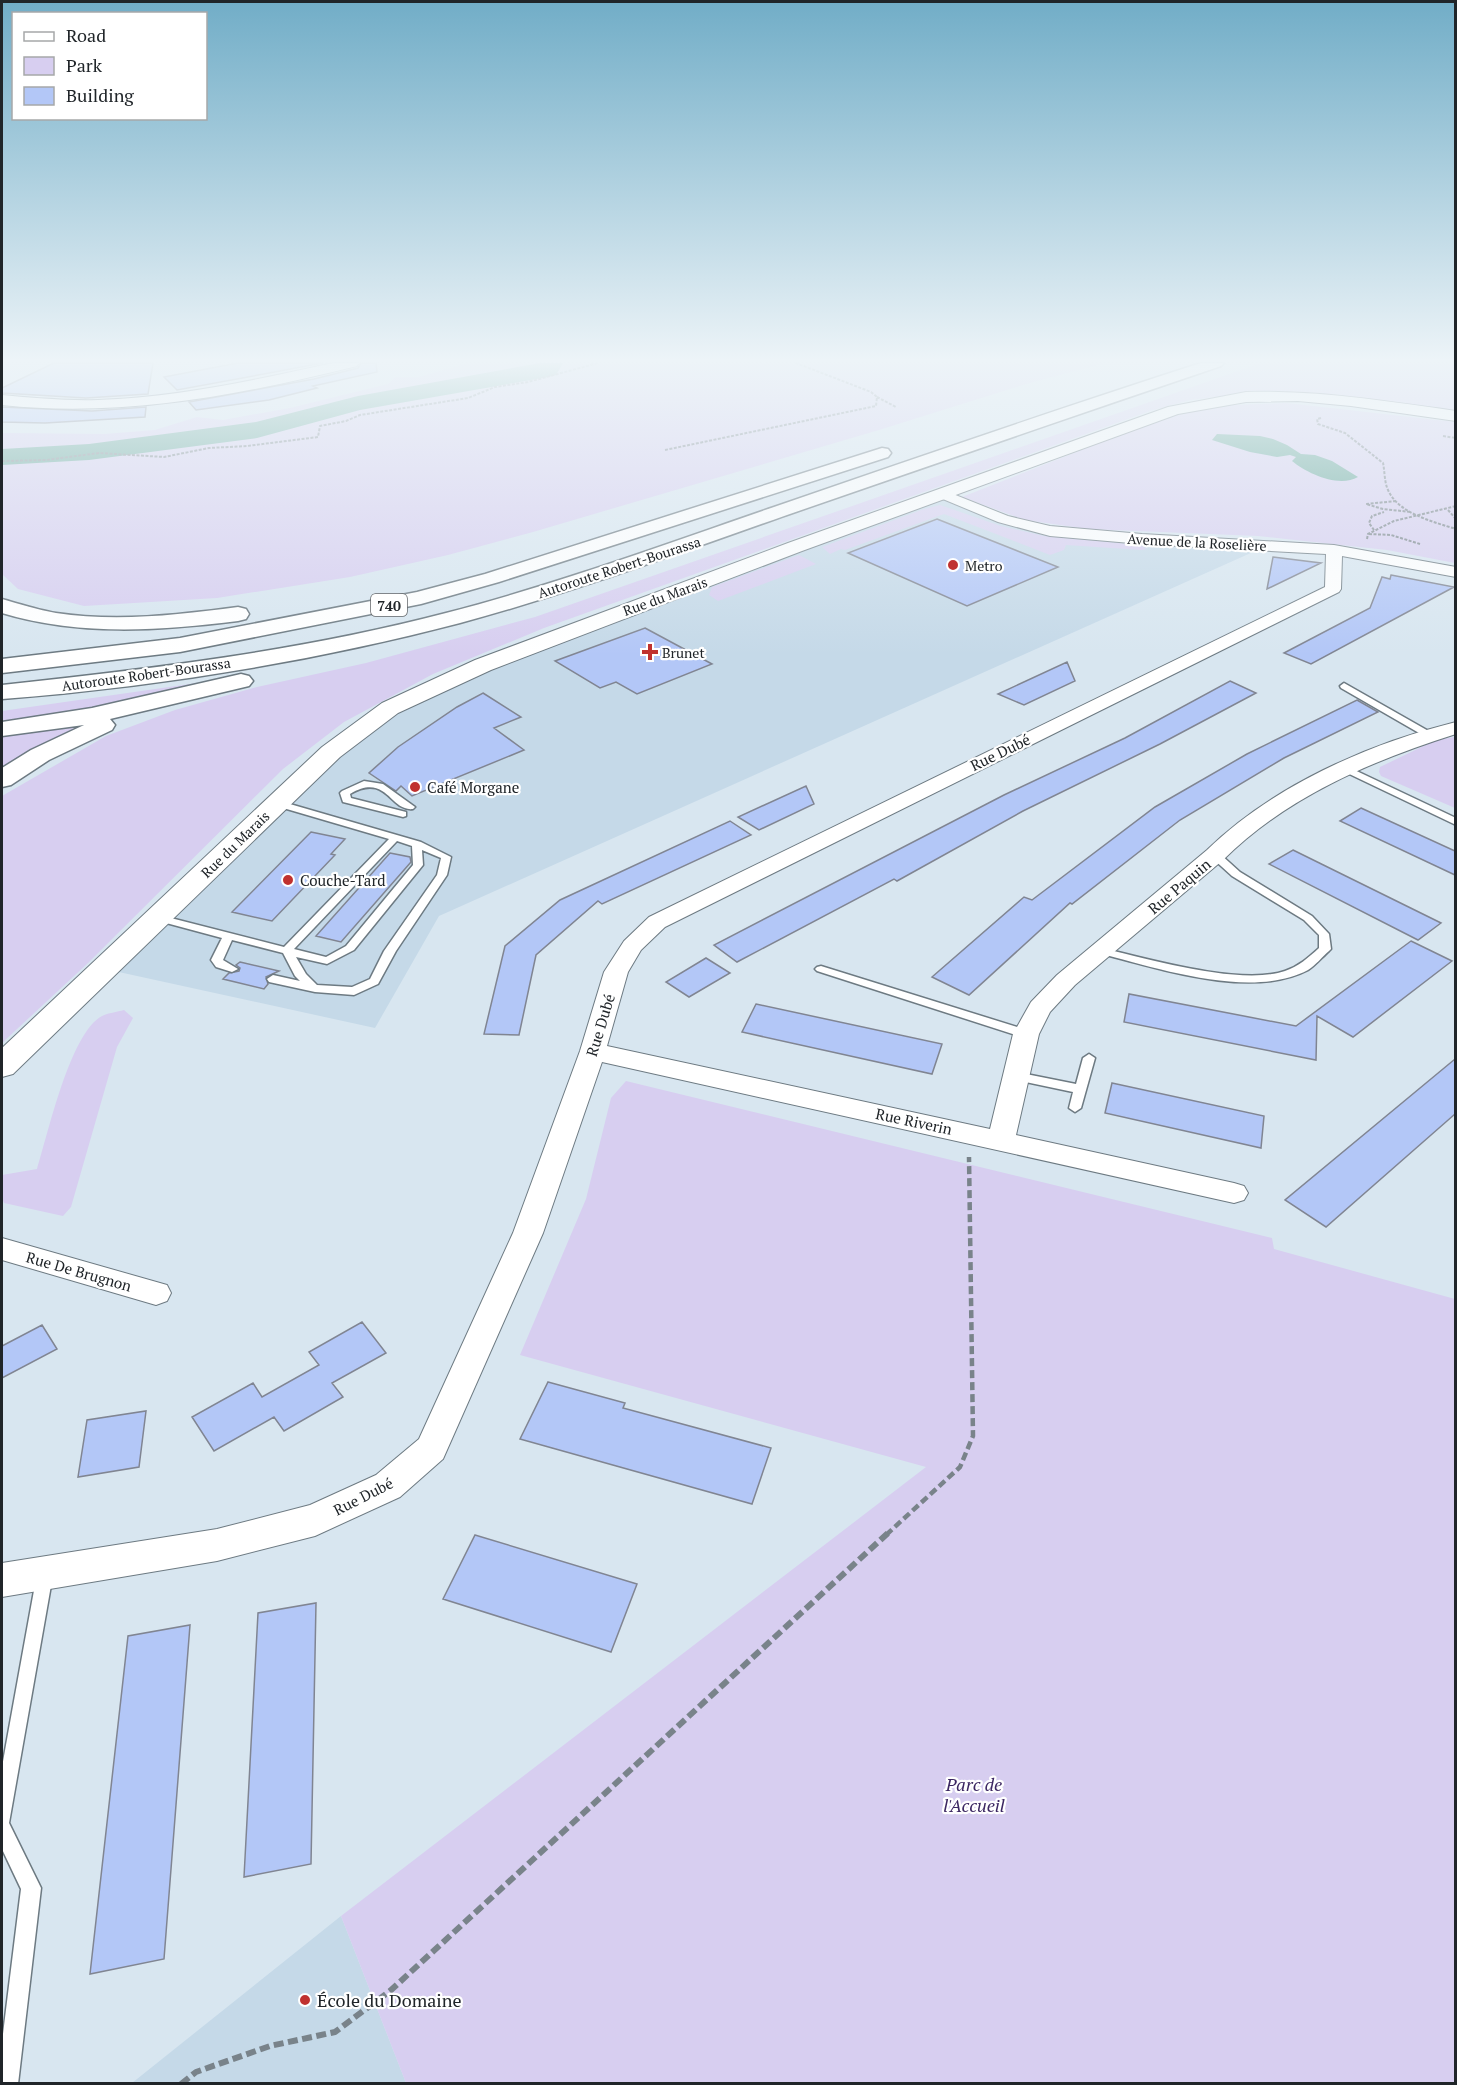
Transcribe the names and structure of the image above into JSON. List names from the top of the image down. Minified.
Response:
{"streets":{"highway":["Autoroute Robert-Bourassa","740"],"street":["Avenue de la Roselière","Rue du Marais","Rue Dubé","Rue Paquin","Rue Riverin","Rue De Brugnon"]},"crossings":[["Avenue de la Roselière","Rue du Marais"],["Avenue de la Roselière","Rue Dubé"],["Rue Dubé","Rue Riverin"],["Rue Paquin","Rue Riverin"]],"parks":["Parc de l'Accueil"],"places":{"other":["Metro","Café Morgane","Couche-Tard","École du Domaine"],"health":["Brunet"]},"legend":["Road","Park","Building"]}
